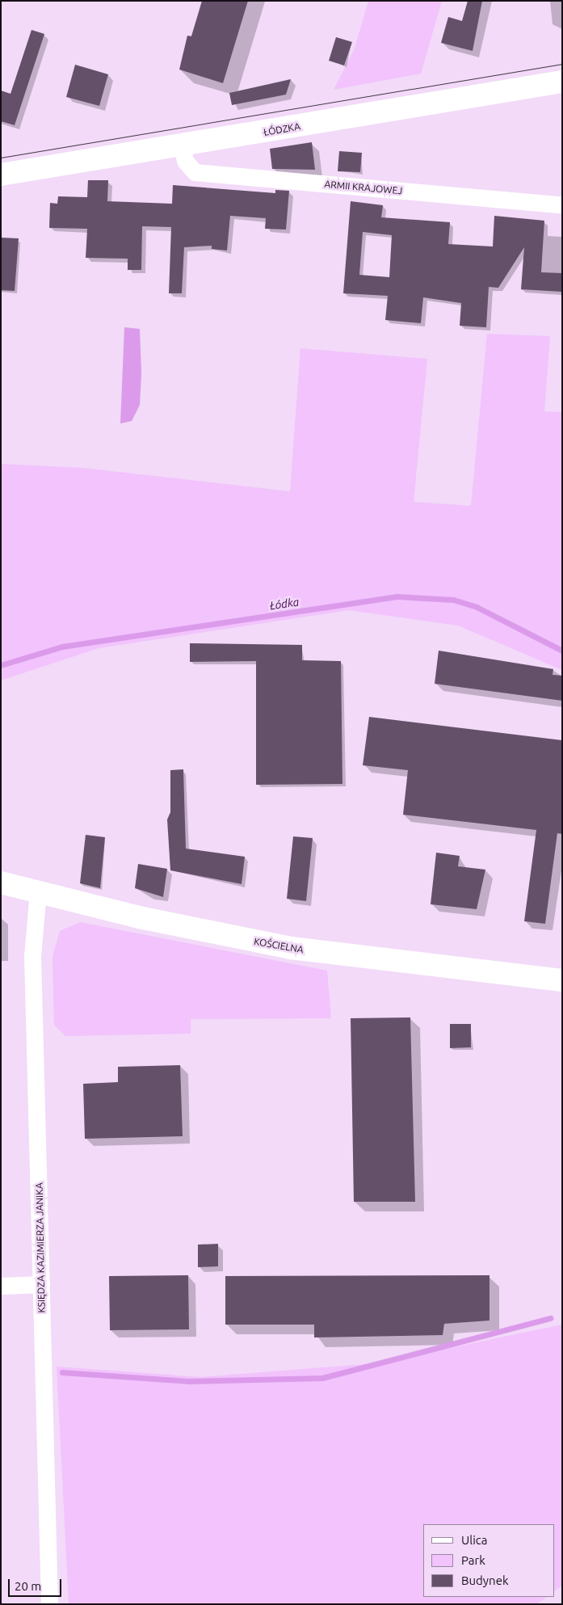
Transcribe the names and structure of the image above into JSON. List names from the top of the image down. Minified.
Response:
{"streets":{"main road":["ŁÓDZKA","KOŚCIELNA"],"street":["ARMII KRAJOWEJ","KSIĘDZA KAZIMIERZA JANIKA"]},"crossings":[["ŁÓDZKA","ARMII KRAJOWEJ"],["KOŚCIELNA","KSIĘDZA KAZIMIERZA JANIKA"]],"water":["Łódka"],"legend":["Ulica","Park","Budynek"],"scale_bar":"20 m"}
